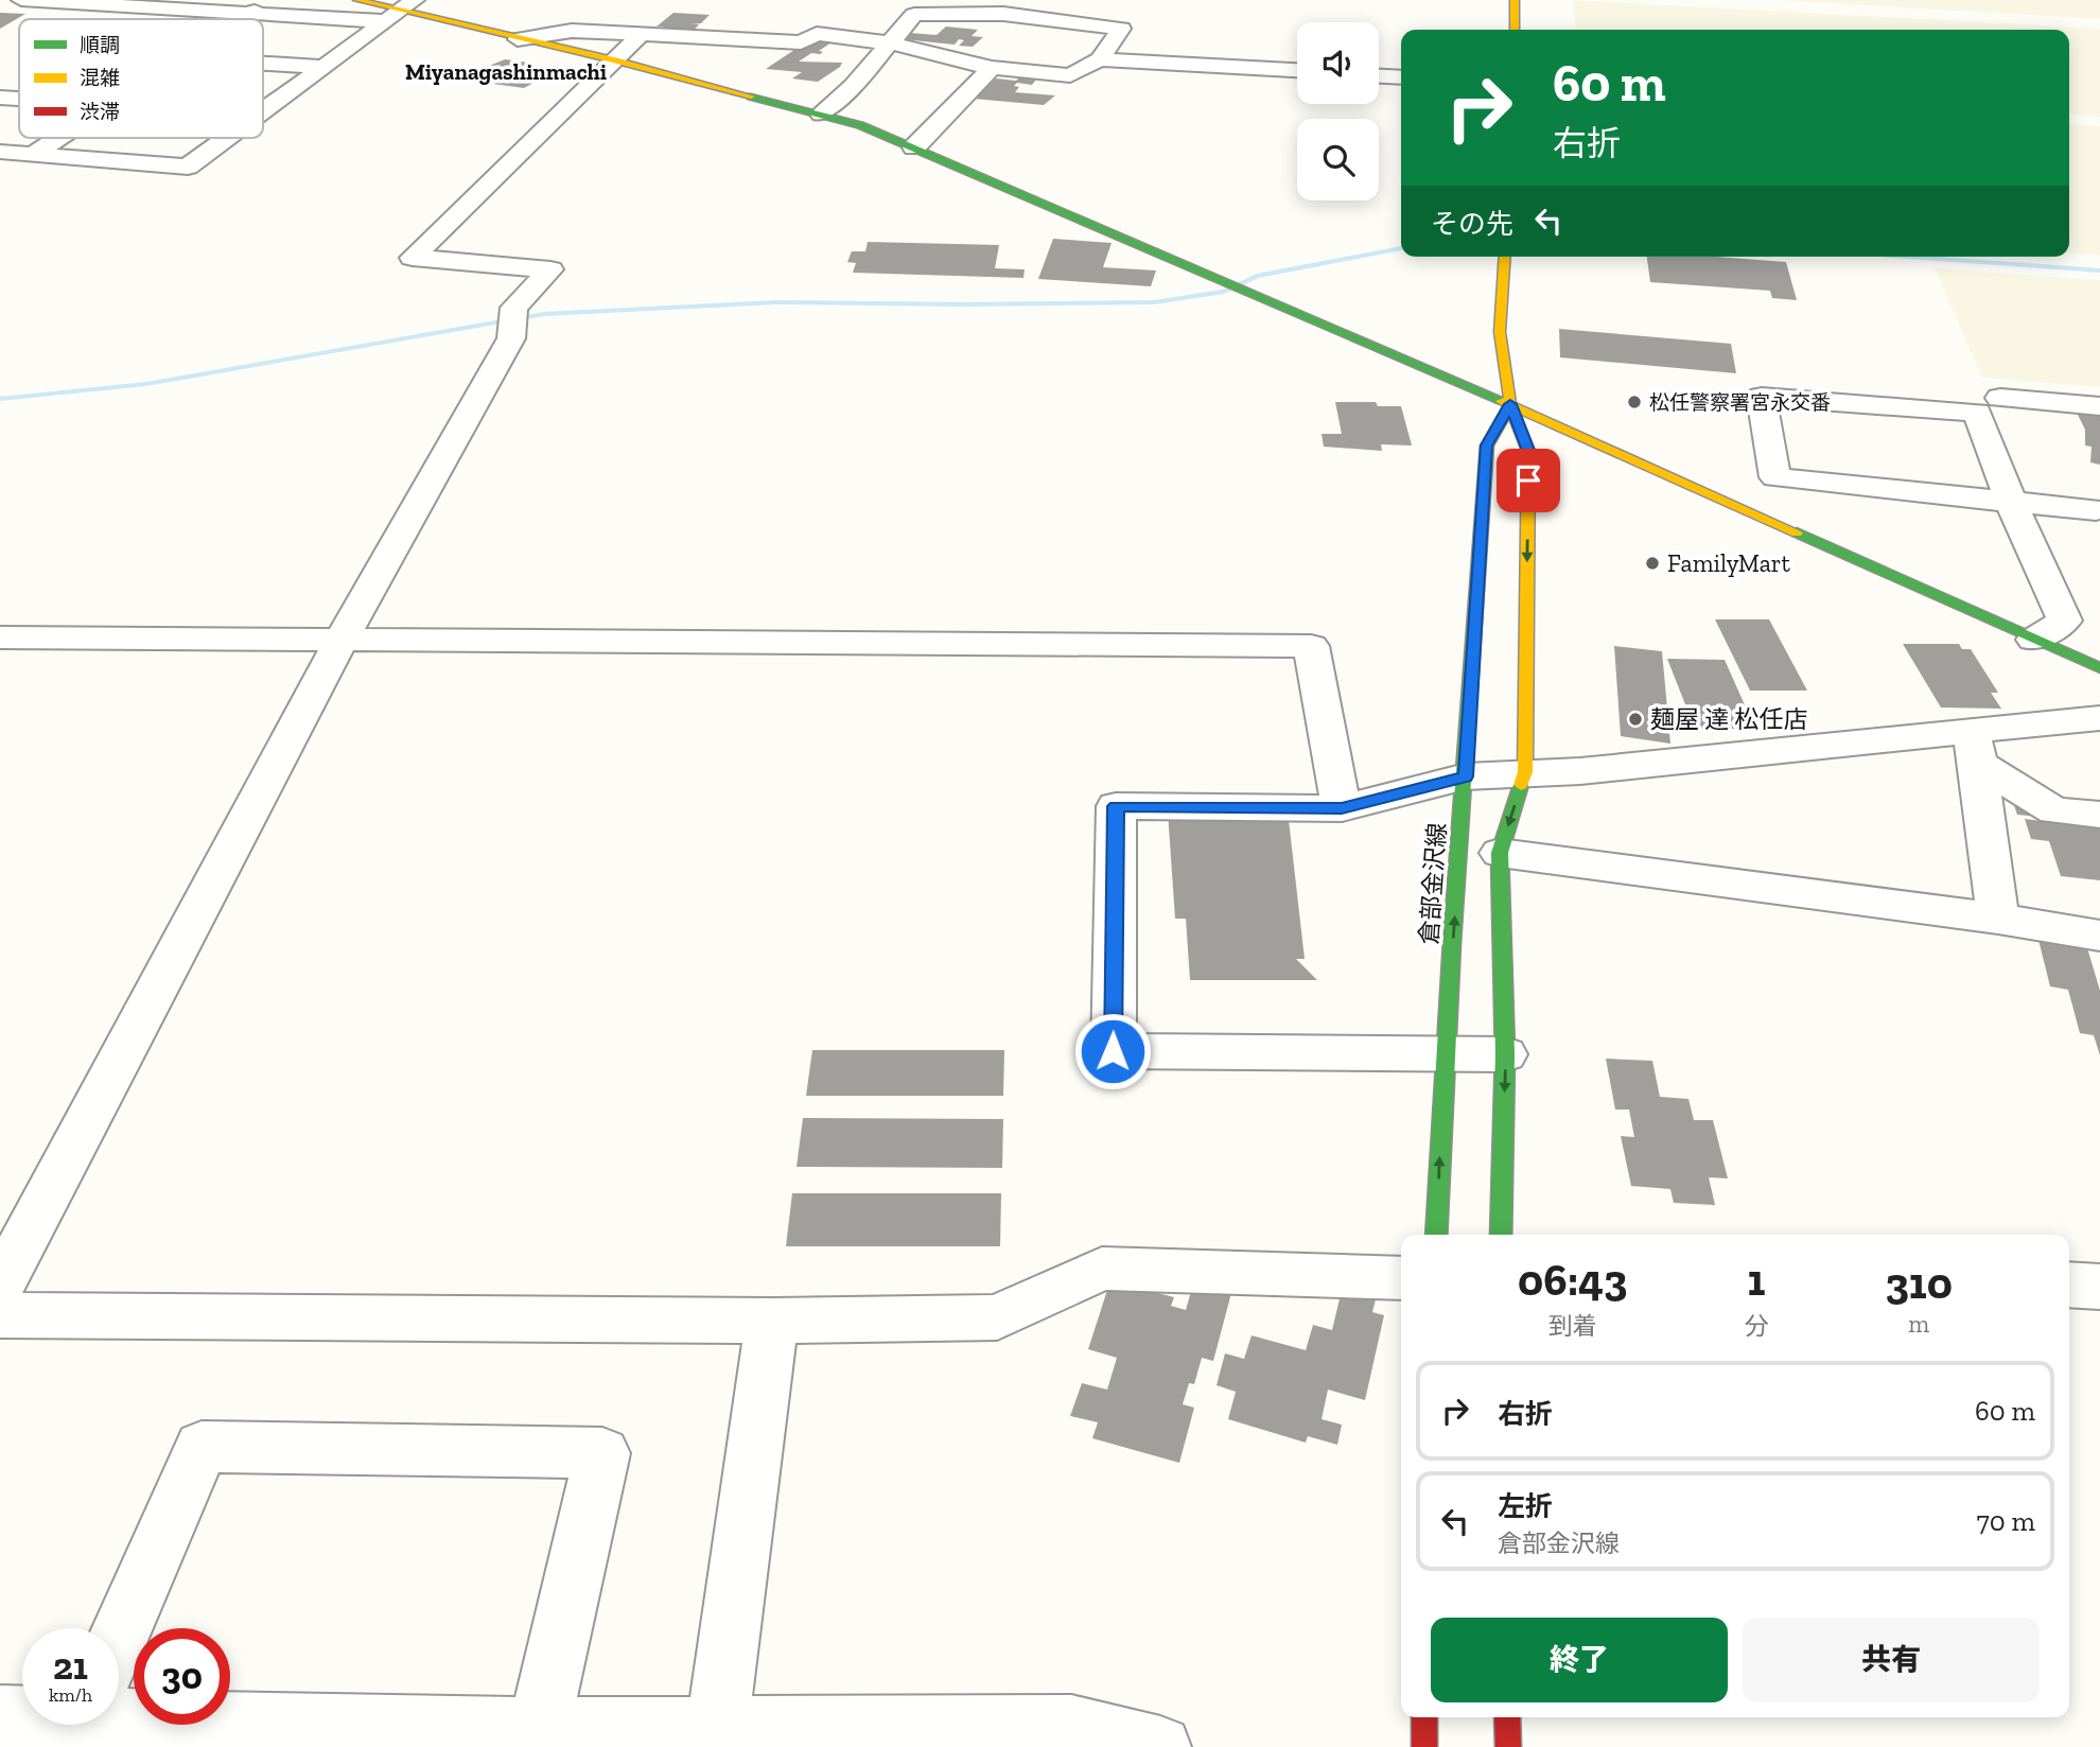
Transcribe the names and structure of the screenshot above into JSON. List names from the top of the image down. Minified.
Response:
{"streets":{"main road":["倉部金沢線"]},"districts":["Miyanagashinmachi"],"places":["松任警察署宮永交番","FamilyMart","麺屋 達 松任店"],"legend":["順調","混雑","渋滞"],"page":{"turn":["60 m","右折"],"then":"その先","eta":["06:43","到着","1","分","310","m"],"list":[{"name":"右折","value":"60 m"},{"name":"左折","note":"倉部金沢線","value":"70 m"}],"buttons":["終了","共有"],"speed":"21 km/h","limit":"30"}}
